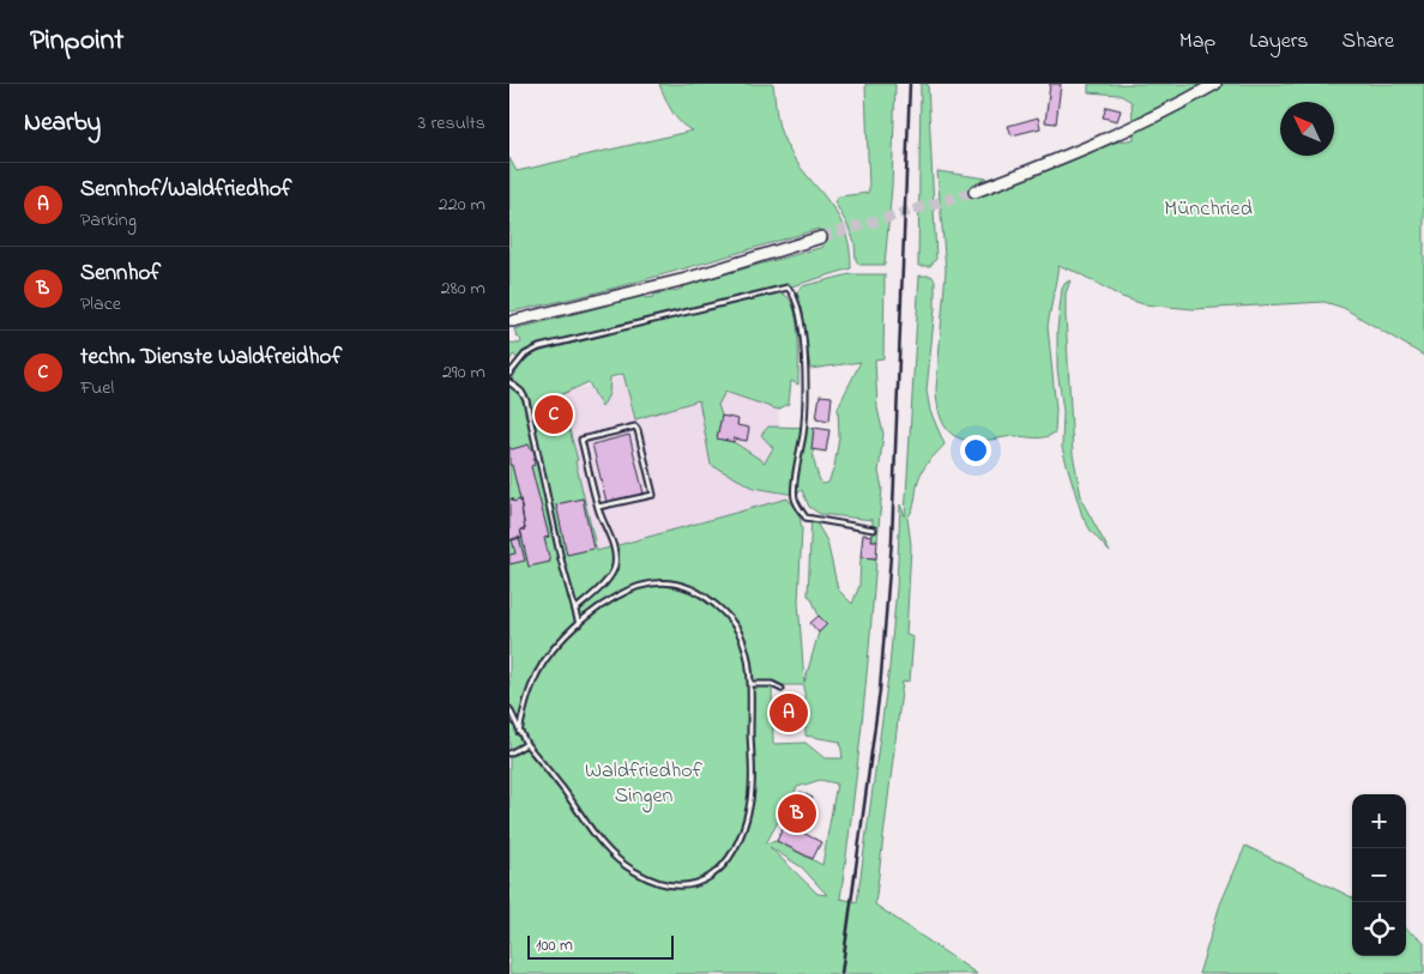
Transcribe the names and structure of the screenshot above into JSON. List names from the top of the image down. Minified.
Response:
{"parks":["Münchried","Waldfriedhof Singen"],"scale_bar":"100 m","north":"top left","page":{"header":"Pinpoint","nav":["Map","Layers","Share"],"heading":["Nearby","3 results"],"list":[{"mark":"A","name":"Sennhof/Waldfriedhof","note":"Parking","value":"220 m"},{"mark":"B","name":"Sennhof","note":"Place","value":"280 m"},{"mark":"C","name":"techn. Dienste Waldfreidhof","note":"Fuel","value":"290 m"}],"pins":["C","A","B"],"map_buttons":["+","−"],"scale":"100 m"}}
